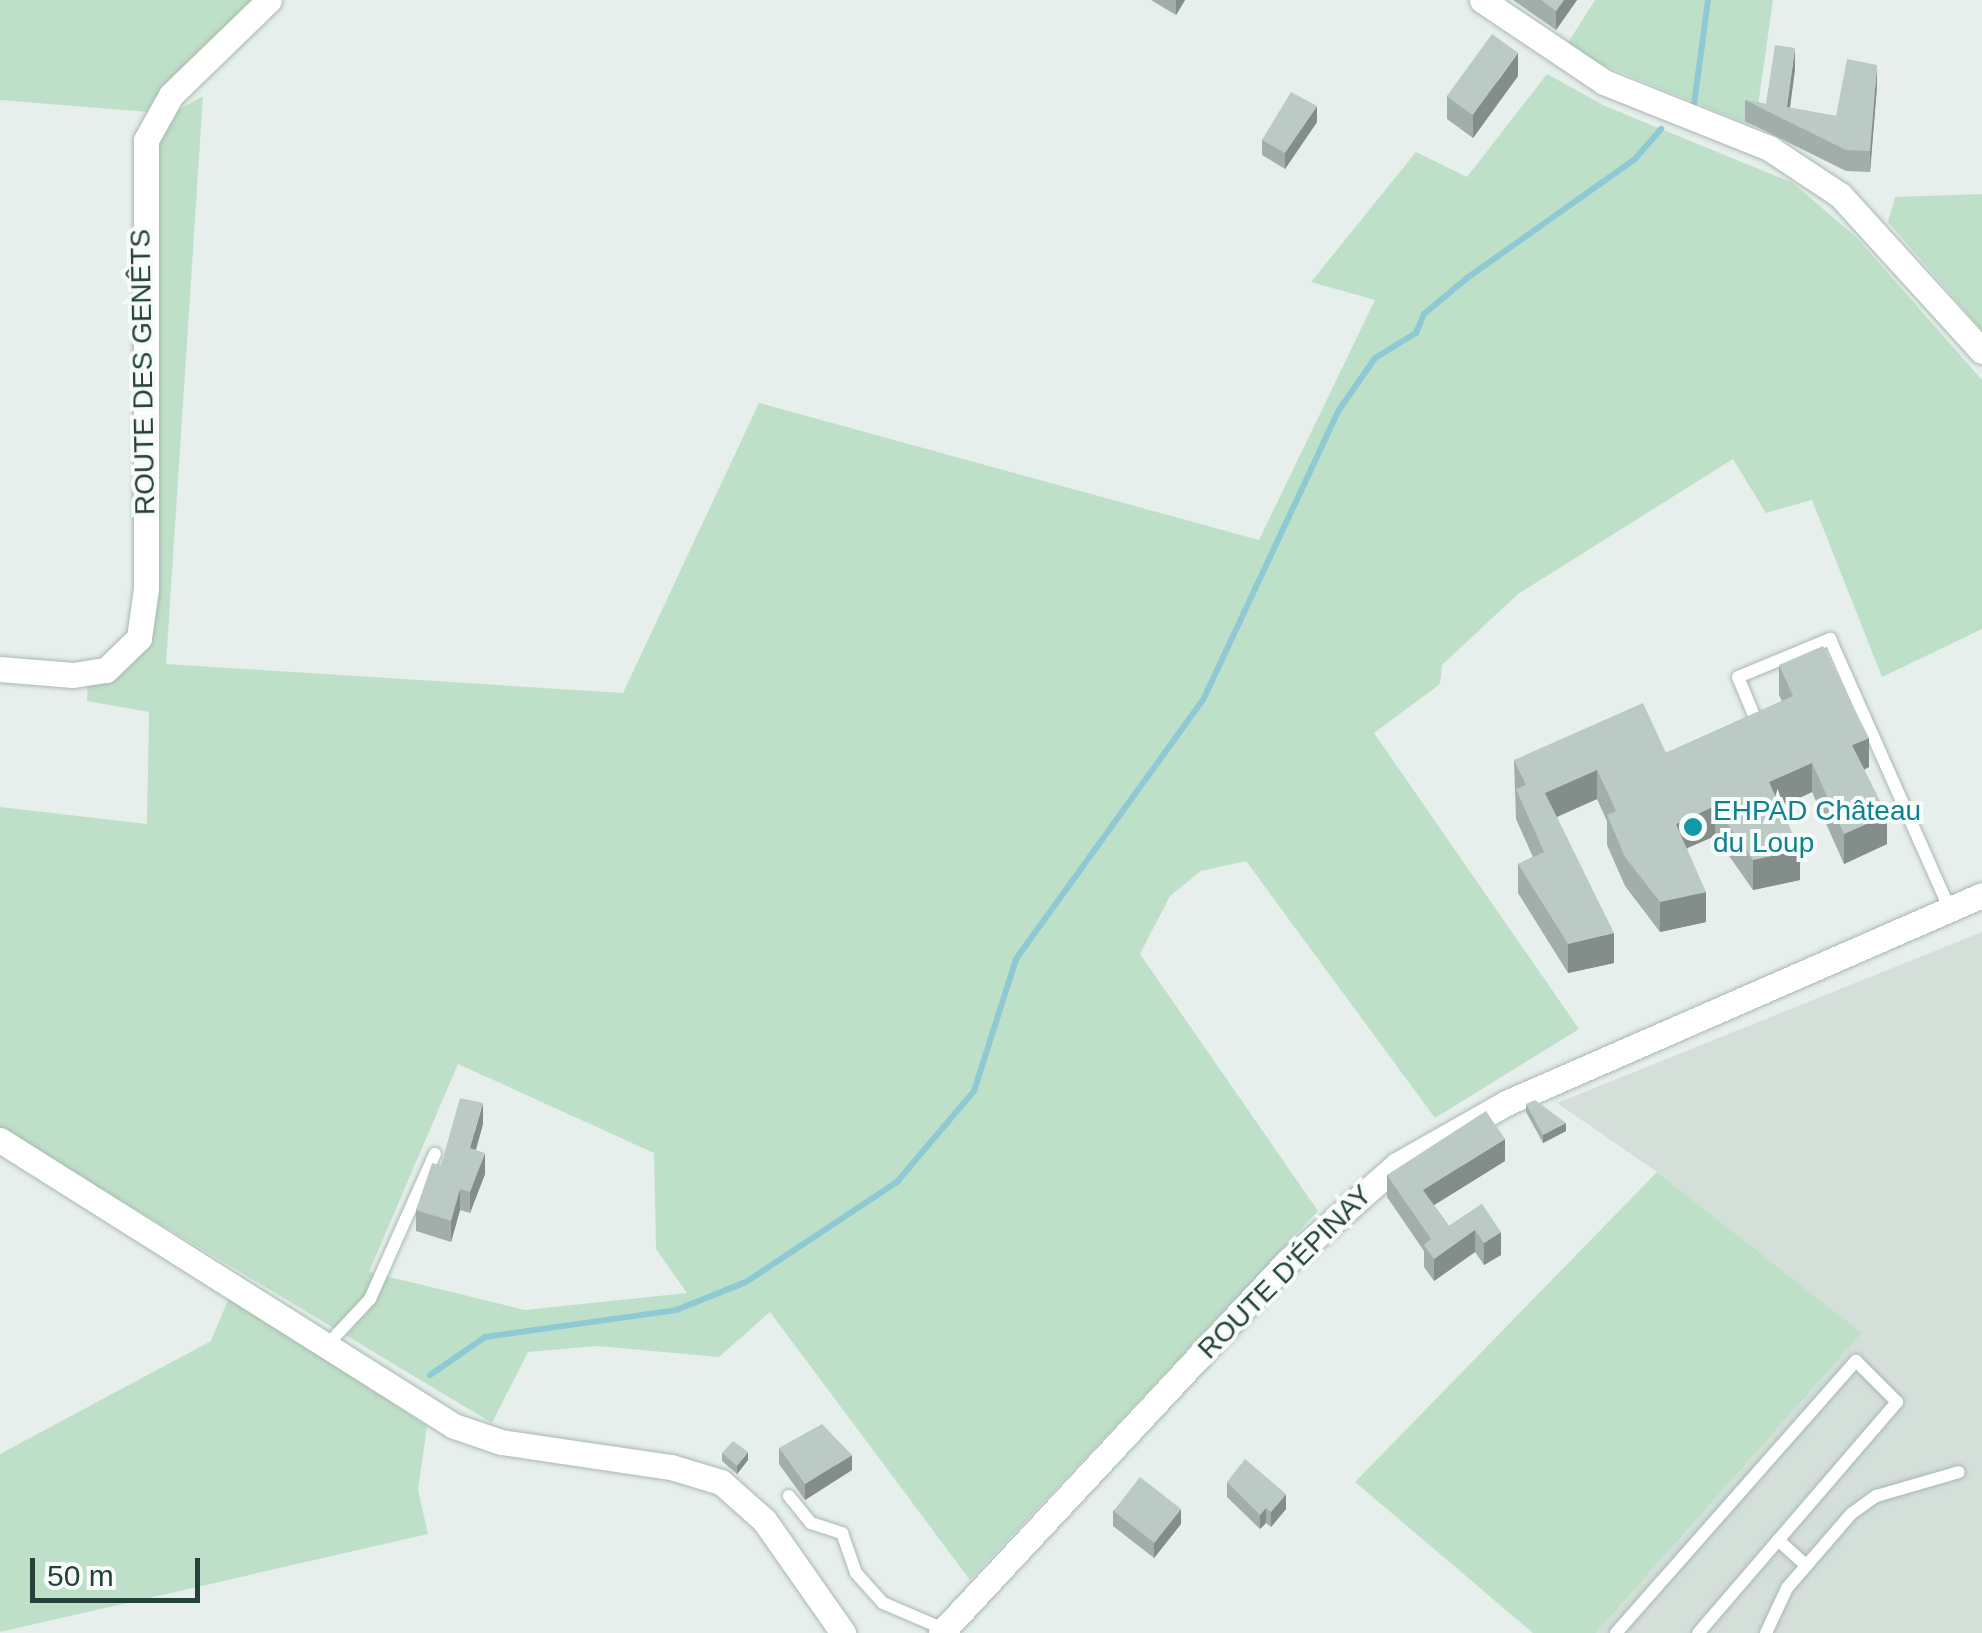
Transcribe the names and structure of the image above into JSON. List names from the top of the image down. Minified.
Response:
{"streets":{"street":["ROUTE DES GENÊTS","ROUTE D'ÉPINAY"]},"places":["EHPAD Château du Loup"],"scale_bar":"50 m"}
